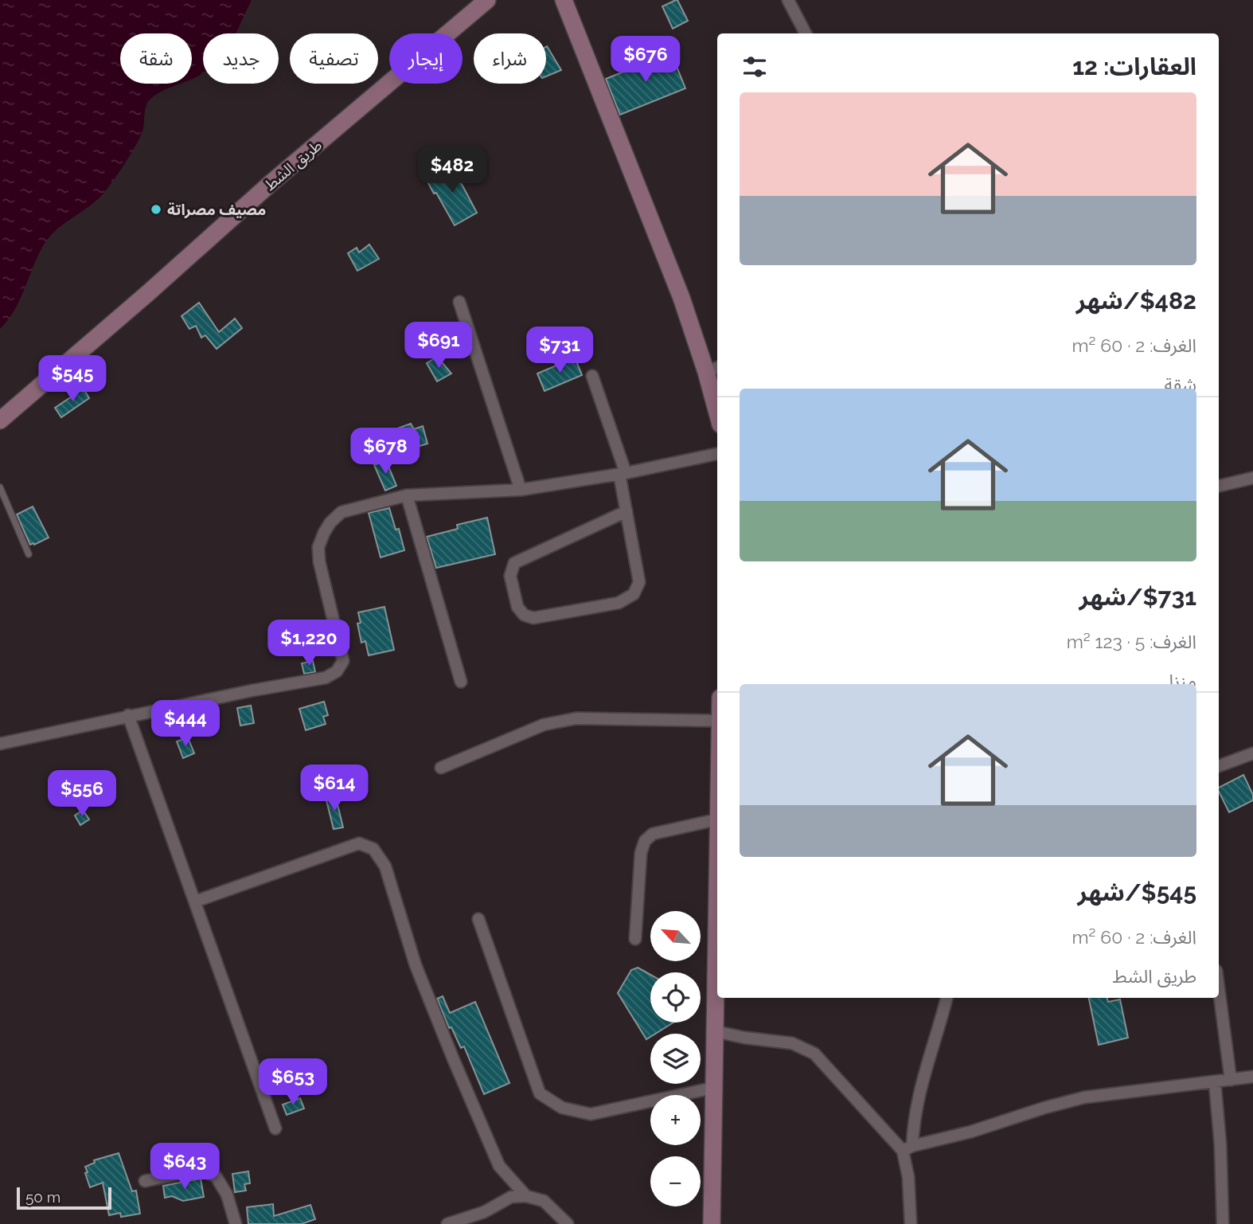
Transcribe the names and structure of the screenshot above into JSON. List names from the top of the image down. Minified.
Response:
{"streets":{"street":["طريق الشط"]},"places":["مصيف مصراتة"],"scale_bar":"50 m","north":"top left","page":{"chip":["شراء","إيجار","تصفية","جديد","شقة"],"heading":"العقارات: 12","price":["$676","$482","$691","$731","$545","$678","$1,220","$444","$614","$556","$653","$643"],"list":[{"name":"$482/شهر","note":"الغرف: 2 · 60 m² · شقة"},{"name":"$731/شهر","note":"الغرف: 5 · 123 m² · منزل"},{"name":"$545/شهر","note":"الغرف: 2 · 60 m² · طريق الشط"}],"map_buttons":["+","−"],"scale":"50 m"}}
